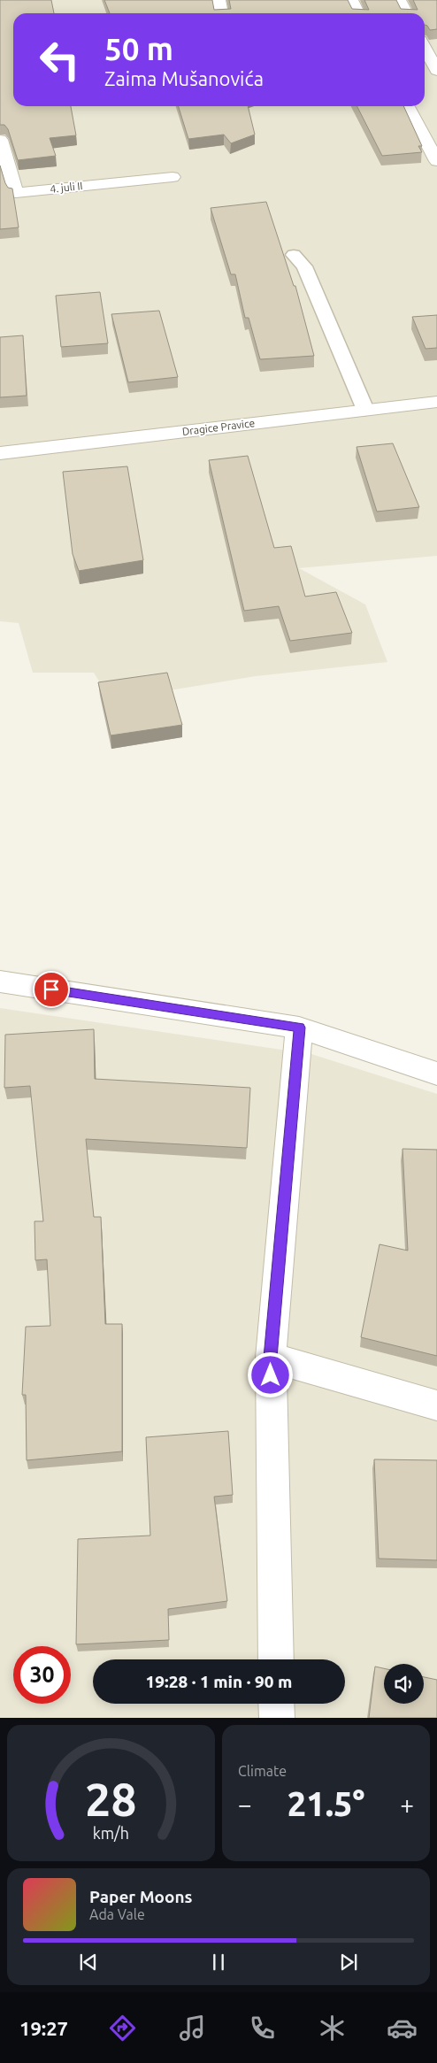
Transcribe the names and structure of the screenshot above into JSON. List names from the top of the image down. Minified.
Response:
{"streets":{"street":["4. juli II","Dragice Pravice"]},"page":{"turn":["50 m","Zaima Mušanovića"],"limit":"30","trip":"19:28 · 1 min · 90 m","tile":"Climate","heat":["−","21.5°","+"],"song":["Paper Moons","Ada Vale"],"tabs":"19:27","gauge":["28","km/h"]}}
